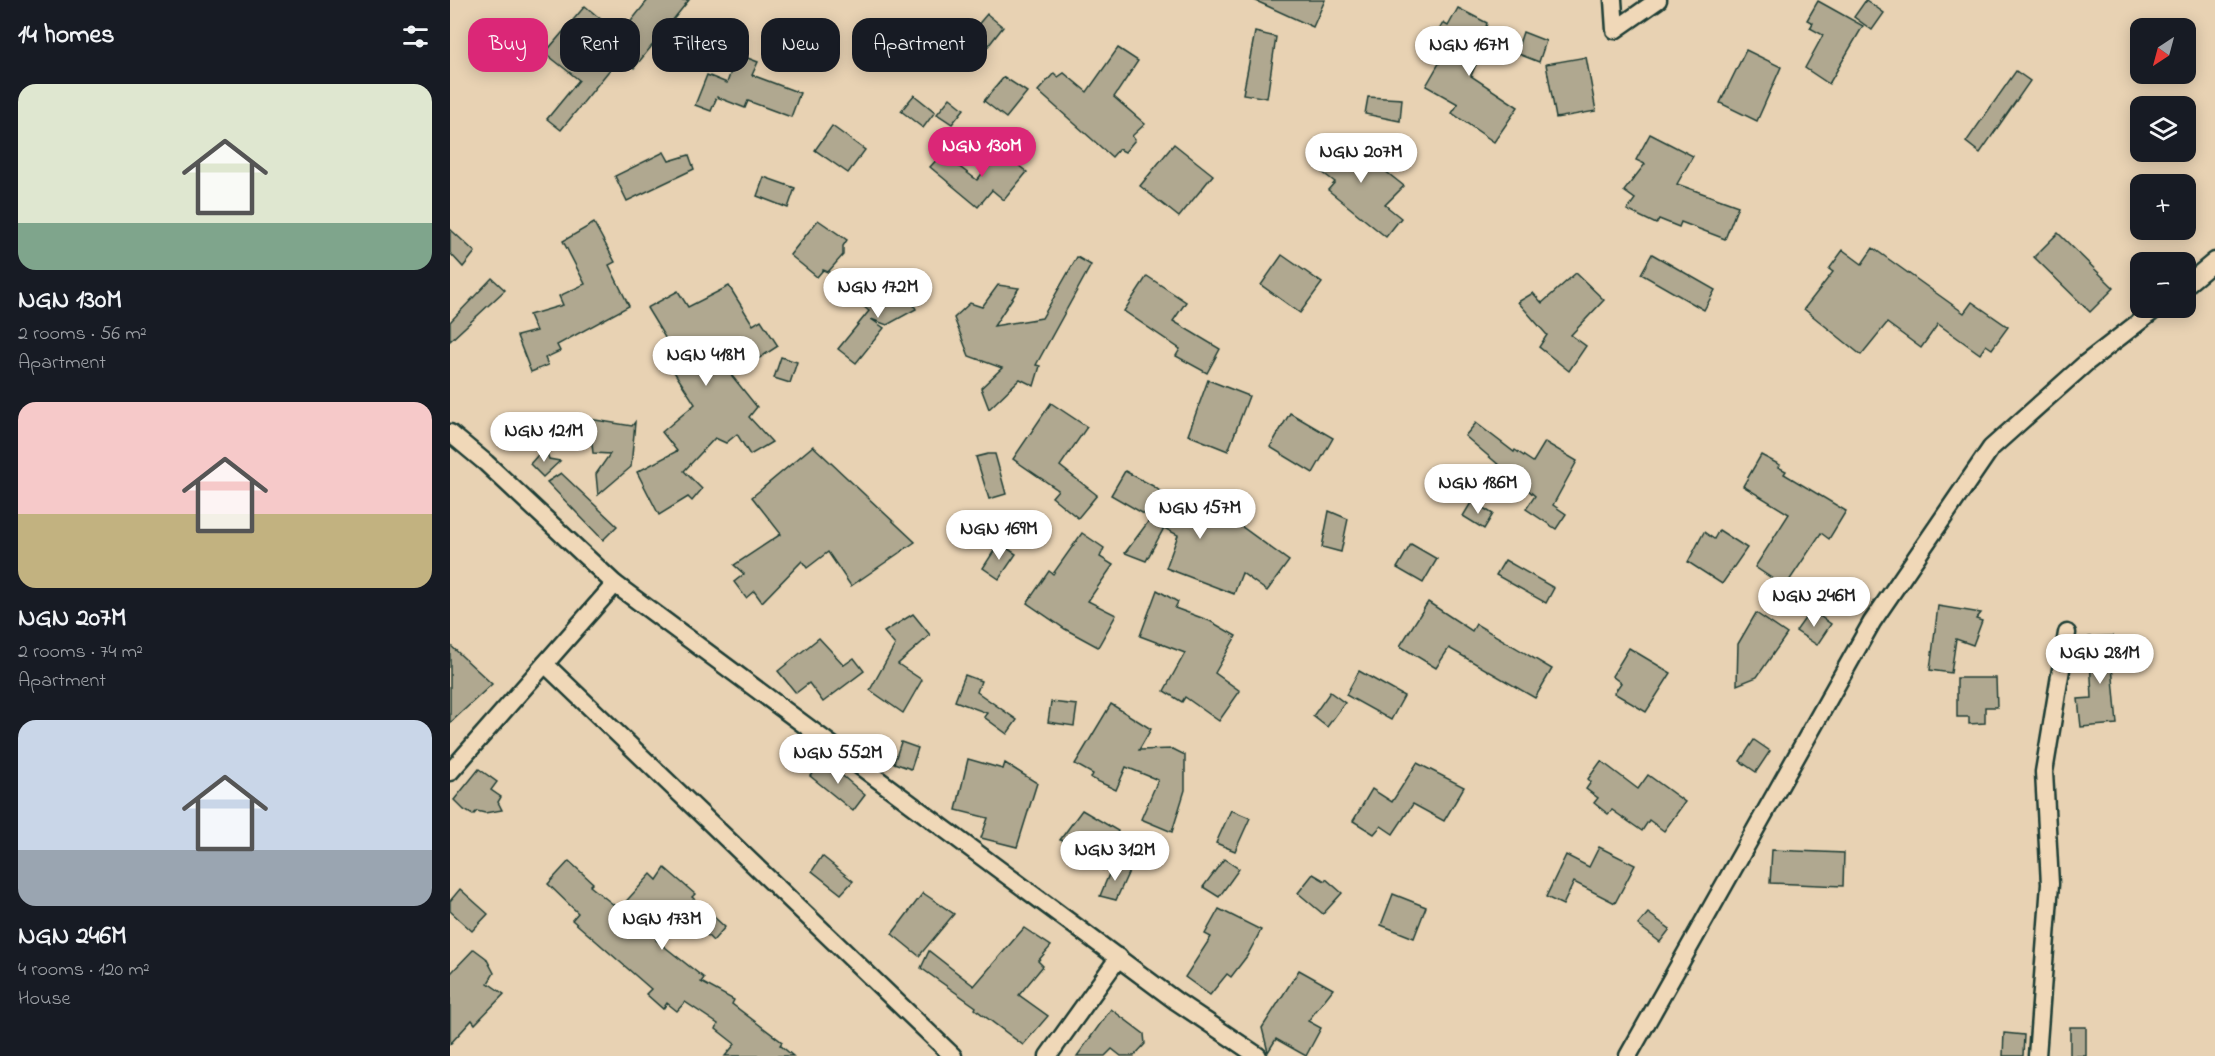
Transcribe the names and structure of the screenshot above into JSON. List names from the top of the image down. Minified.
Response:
{"north":"bottom left","page":{"heading":"14 homes","map_buttons":["+","−"],"chip":["Buy","Rent","Filters","New","Apartment"],"price":["NGN 167M","NGN 130M","NGN 207M","NGN 172M","NGN 418M","NGN 121M","NGN 186M","NGN 157M","NGN 169M","NGN 246M","NGN 281M","NGN 552M","NGN 312M","NGN 173M"],"list":[{"name":"NGN 130M","note":"2 rooms · 56 m² · Apartment"},{"name":"NGN 207M","note":"2 rooms · 74 m² · Apartment"},{"name":"NGN 246M","note":"4 rooms · 120 m² · House"}]}}
